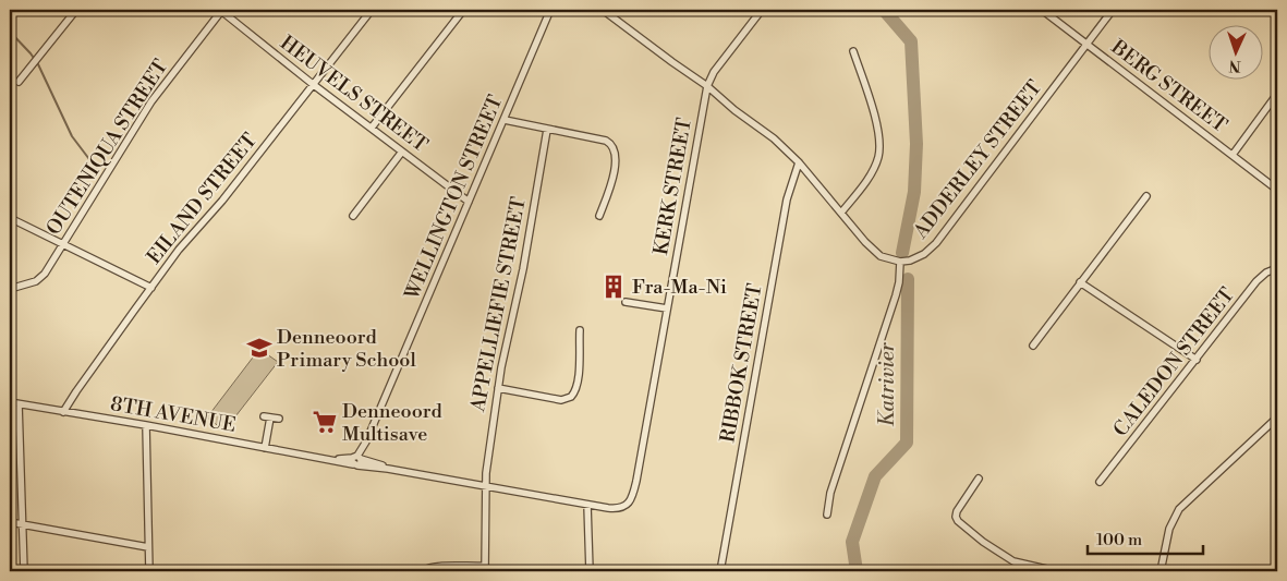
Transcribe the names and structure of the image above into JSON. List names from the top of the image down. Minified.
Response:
{"streets":{"street":["BERG STREET","HEUVELS STREET","OUTENIQUA STREET","ADDERLEY STREET","KERK STREET","WELLINGTON STREET","EILAND STREET","APPELLIEFIE STREET","CALEDON STREET","RIBBOK STREET","8TH AVENUE"]},"crossings":[["BERG STREET","ADDERLEY STREET"],["HEUVELS STREET","OUTENIQUA STREET"],["HEUVELS STREET","WELLINGTON STREET"],["HEUVELS STREET","EILAND STREET"],["KERK STREET","8TH AVENUE"],["WELLINGTON STREET","8TH AVENUE"],["EILAND STREET","8TH AVENUE"],["APPELLIEFIE STREET","8TH AVENUE"]],"water":["Katrivier"],"places":{"building":["Fra-Ma-Ni"],"school or university":["Denneoord Primary School"],"supermarket":["Denneoord Multisave"]},"scale_bar":"100 m","north":"bottom"}
